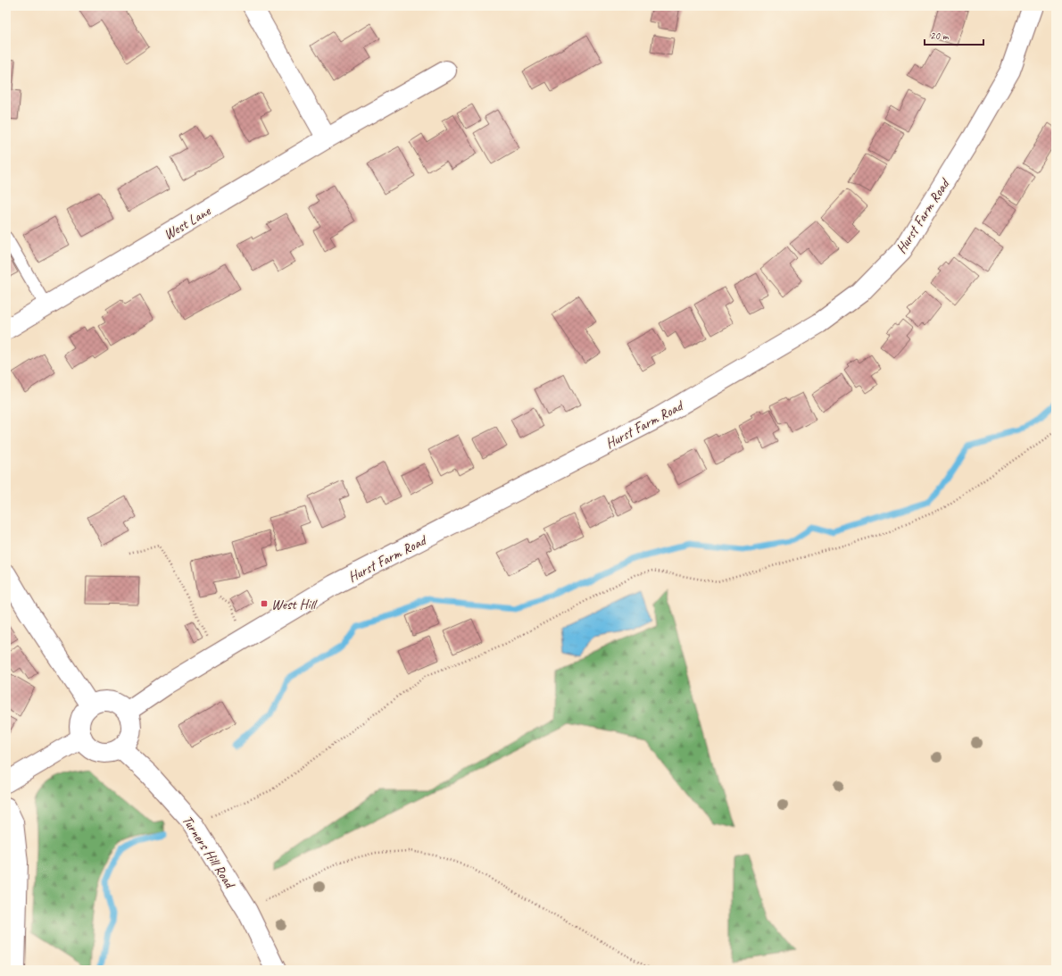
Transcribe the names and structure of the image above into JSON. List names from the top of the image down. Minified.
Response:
{"streets":{"street":["Hurst Farm Road","West Lane","Turners Hill Road"]},"crossings":[["Hurst Farm Road","Turners Hill Road"]],"places":{"transit":["West Hill"]},"scale_bar":"20 m"}
